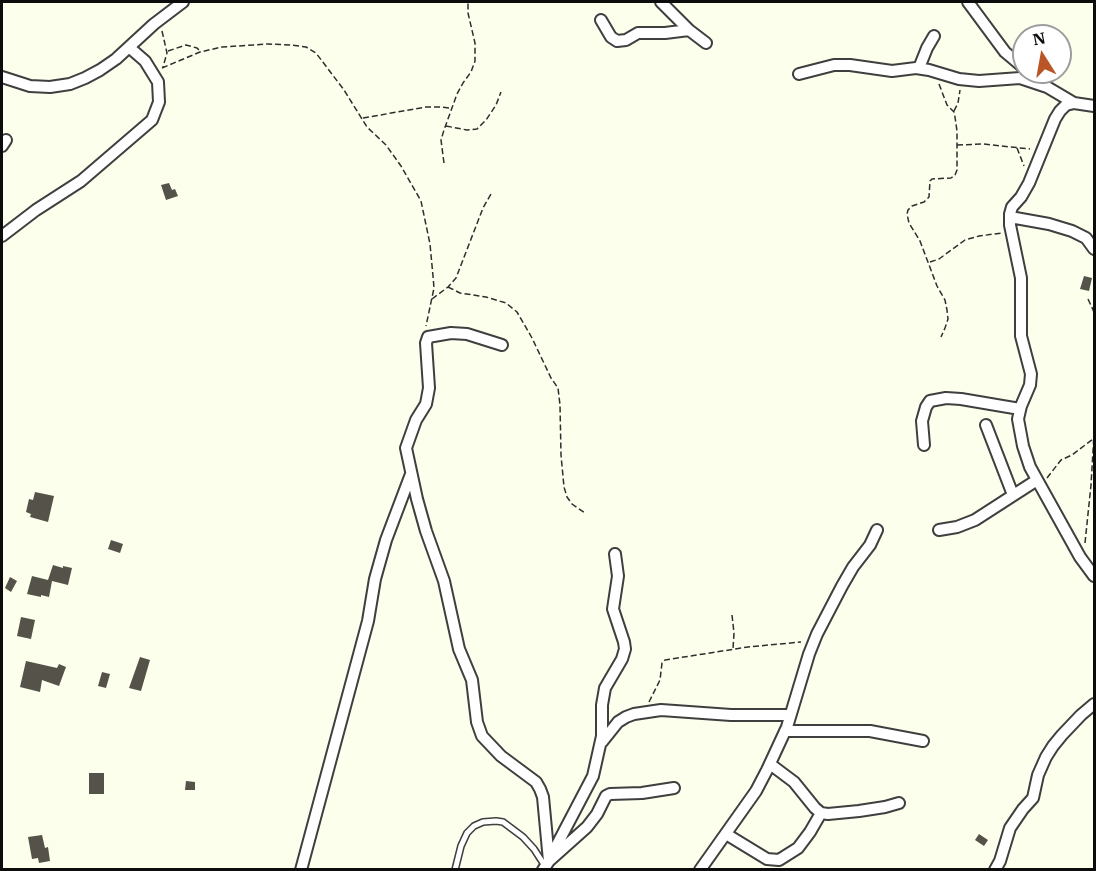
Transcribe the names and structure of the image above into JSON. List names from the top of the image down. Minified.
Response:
{"north":"top"}
